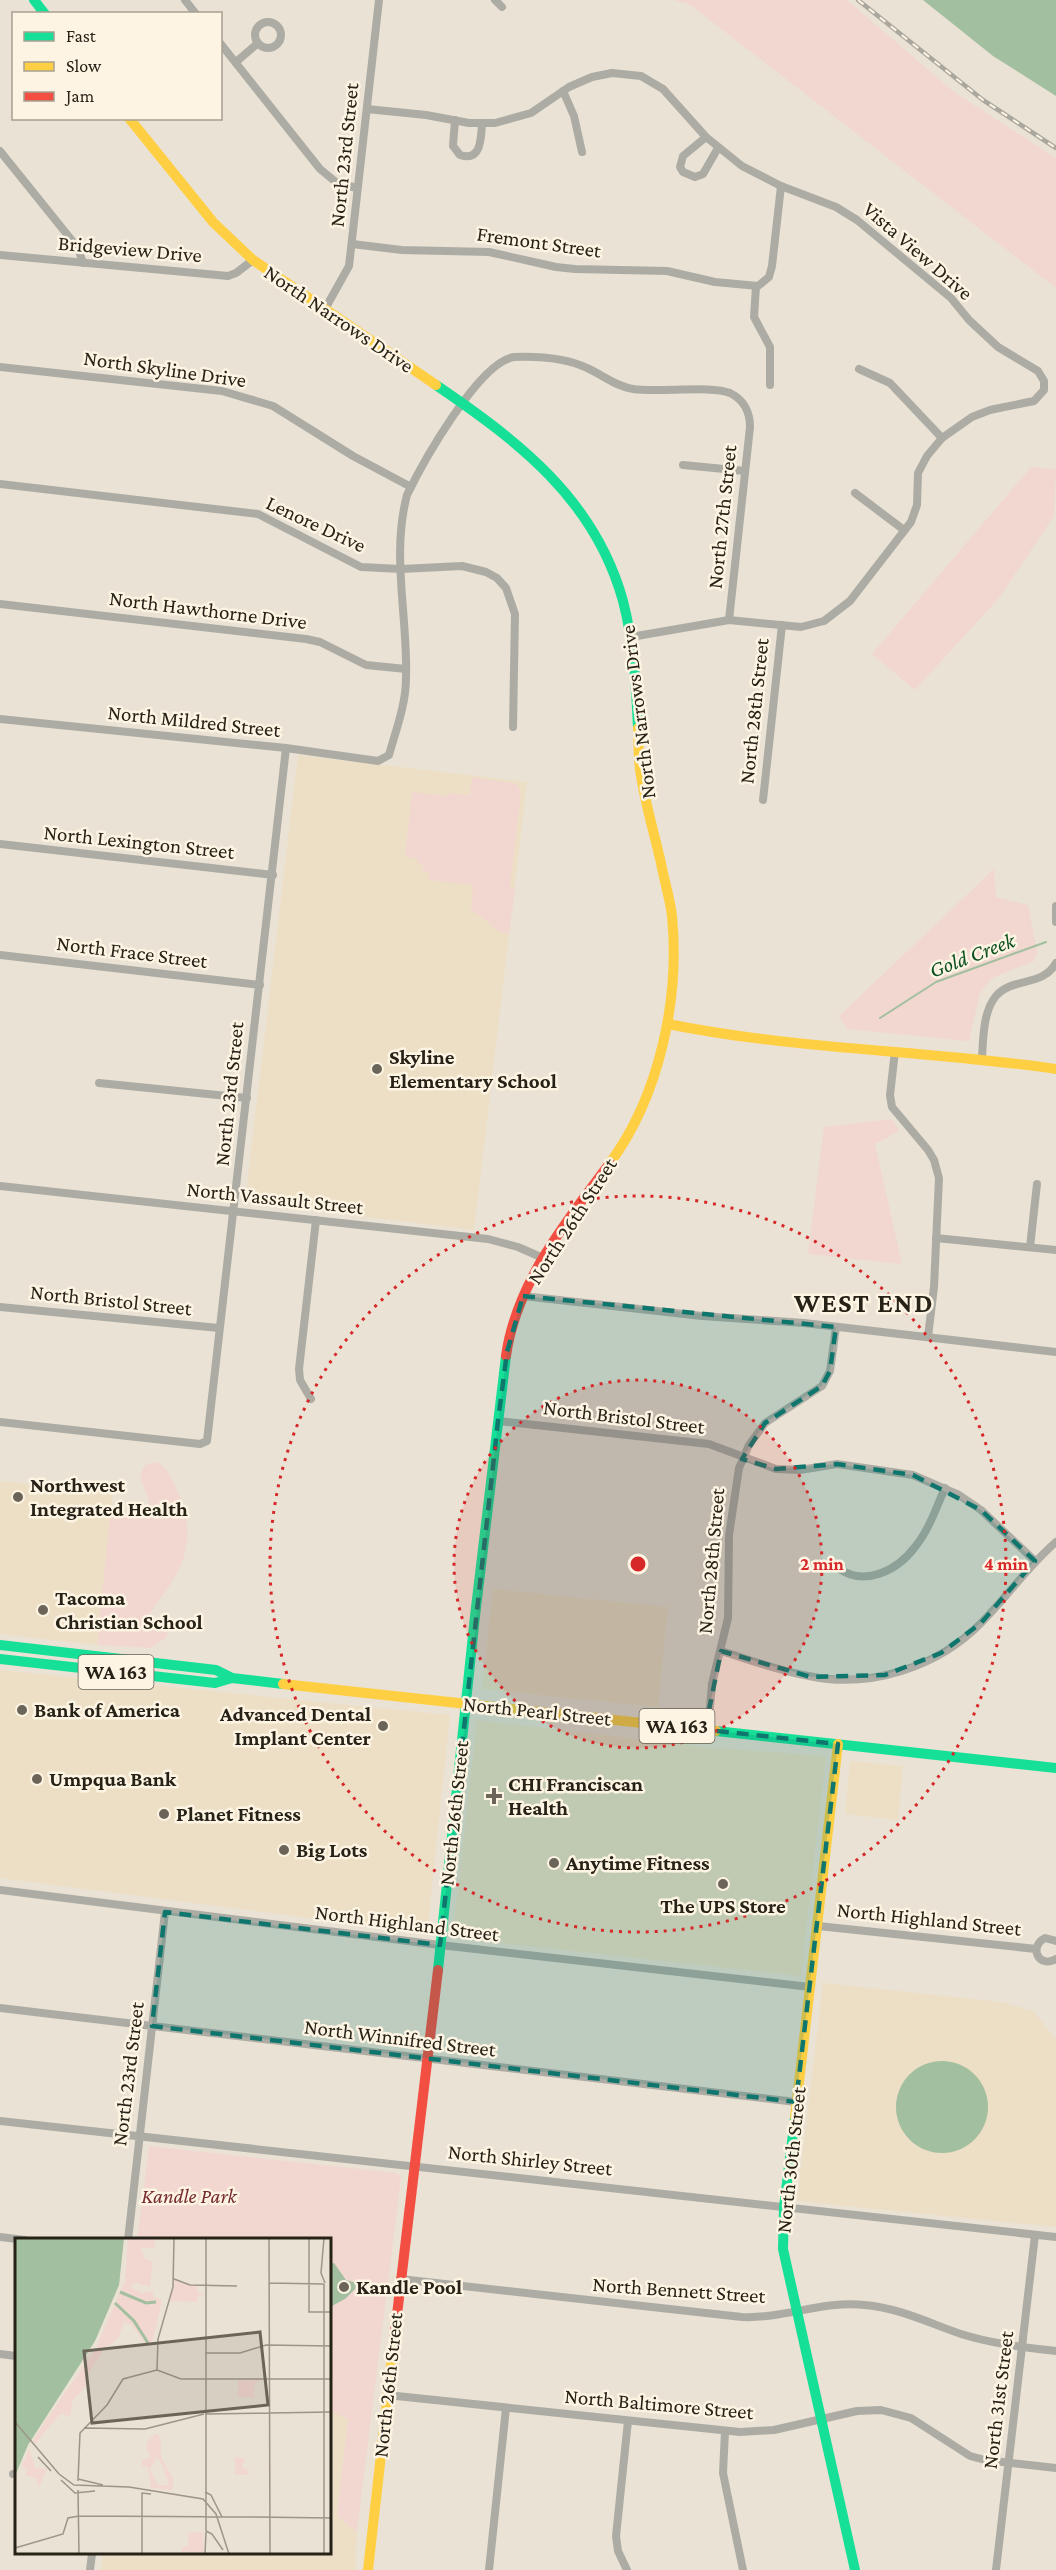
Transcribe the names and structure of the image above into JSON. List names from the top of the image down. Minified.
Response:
{"streets":{"main road":["North Narrows Drive","North 26th Street","WA 163","North Pearl Street","North 30th Street"],"street":["North 23rd Street","Fremont Street","Bridgeview Drive","Vista View Drive","North Skyline Drive","North 27th Street","Lenore Drive","North Hawthorne Drive","North 28th Street","North Mildred Street","North Lexington Street","North Frace Street","North Vassault Street","North Bristol Street","North Highland Street","North Winnifred Street","North Shirley Street","North Bennett Street","North 31st Street","North Baltimore Street"]},"crossings":[["North 23rd Street","Fremont Street"],["North 23rd Street","Vista View Drive"],["North 23rd Street","North Narrows Drive"],["North 23rd Street","North Mildred Street"],["North 23rd Street","North Lexington Street"],["North 23rd Street","North Frace Street"],["North 23rd Street","North Vassault Street"],["North 23rd Street","North Bristol Street"],["North 23rd Street","North Highland Street"],["North 23rd Street","North Winnifred Street"],["North 23rd Street","North Shirley Street"],["Fremont Street","Vista View Drive"],["Bridgeview Drive","North Narrows Drive"],["North Narrows Drive","North 27th Street"],["North Narrows Drive","North 26th Street"],["North Hawthorne Drive","North Mildred Street"],["North 28th Street","North Bristol Street"],["North 28th Street","North Pearl Street"],["North Vassault Street","North 26th Street"],["North 26th Street","North Bristol Street"],["North 26th Street","North Pearl Street"],["North 26th Street","North Highland Street"],["North 26th Street","North Winnifred Street"],["North 26th Street","North Shirley Street"],["North 26th Street","North Bennett Street"],["North 26th Street","North Baltimore Street"],["North Pearl Street","North 30th Street"],["North Highland Street","North 30th Street"],["North Winnifred Street","North 30th Street"],["North Shirley Street","North 30th Street"],["North Shirley Street","North 31st Street"],["North 30th Street","North Bennett Street"],["North 30th Street","North Baltimore Street"],["North Bennett Street","North 31st Street"],["North 31st Street","North Baltimore Street"]],"districts":["WEST END"],"water":["Gold Creek"],"parks":["Kandle Park"],"places":{"other":["Skyline Elementary School","Northwest Integrated Health","Tacoma Christian School","Bank of America","Advanced Dental Implant Center","Umpqua Bank","Planet Fitness","Big Lots","Anytime Fitness","The UPS Store","Kandle Pool"],"health":["CHI Franciscan Health"]},"legend":["Fast","Slow","Jam"],"rings":["2 min","4 min"]}
